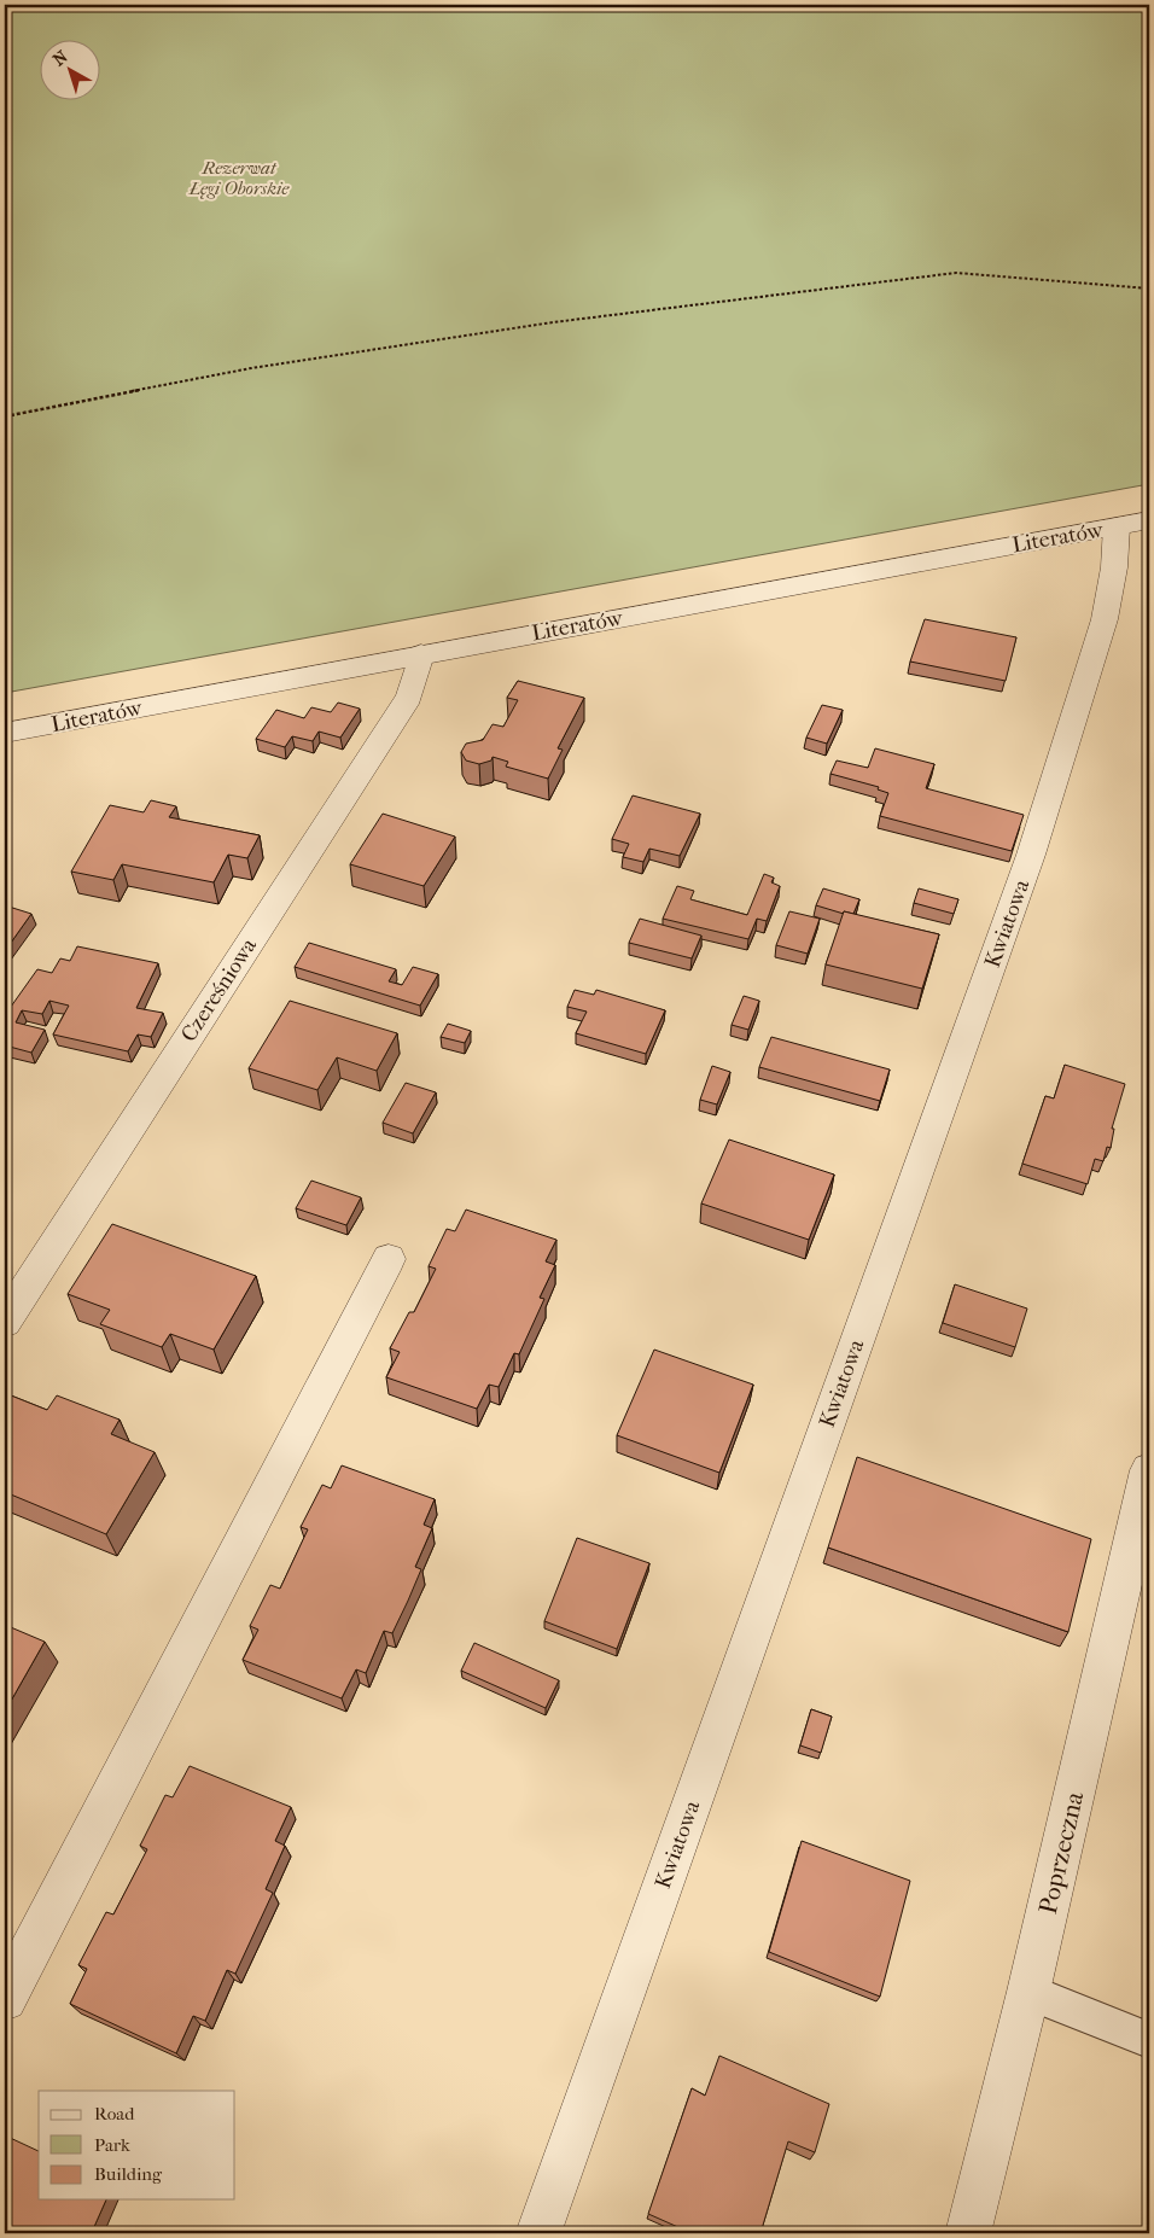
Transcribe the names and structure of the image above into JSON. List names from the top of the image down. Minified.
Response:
{"streets":{"street":["Literatów","Kwiatowa","Czereśniowa","Poprzeczna"]},"crossings":[["Literatów","Kwiatowa"],["Literatów","Czereśniowa"]],"parks":["Rezerwat Łęgi Oborskie"],"legend":["Road","Park","Building"],"north":"top left"}
